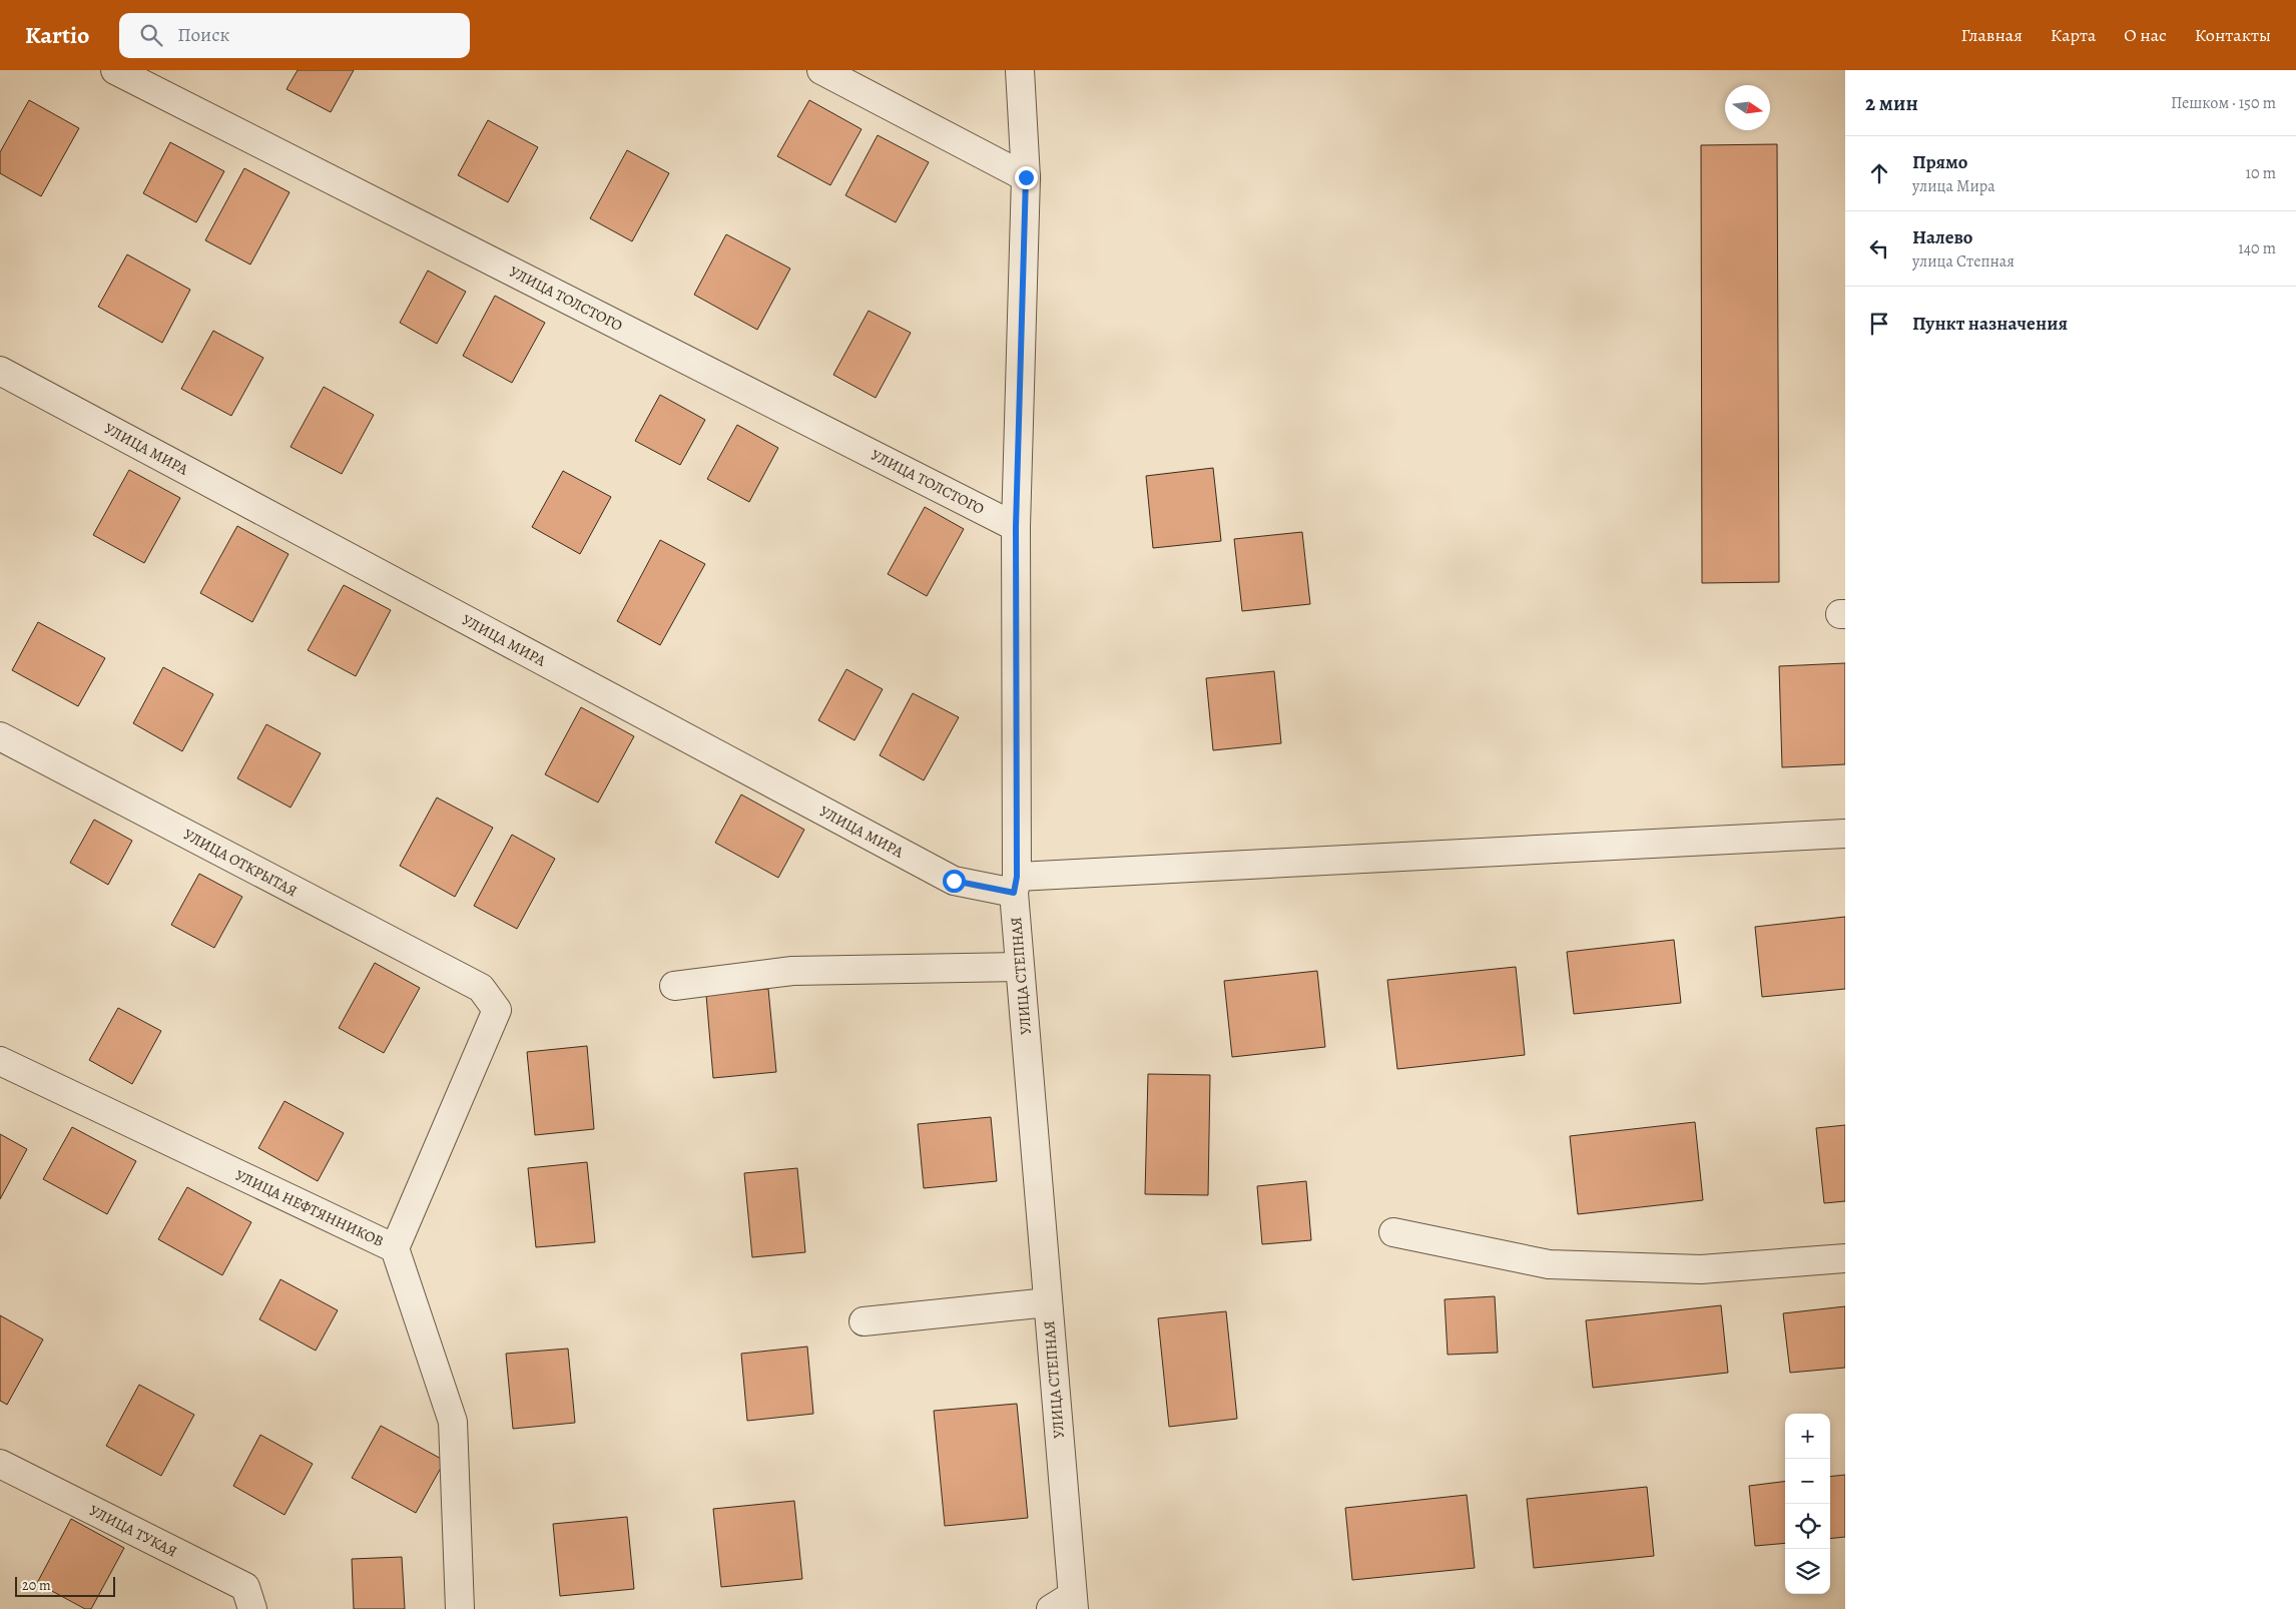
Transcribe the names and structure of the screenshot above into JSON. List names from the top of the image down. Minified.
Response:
{"streets":{"street":["УЛИЦА ТОЛСТОГО","УЛИЦА МИРА","УЛИЦА ОТКРЫТАЯ","УЛИЦА СТЕПНАЯ","УЛИЦА НЕФТЯННИКОВ","УЛИЦА ТУКАЯ"]},"crossings":[["УЛИЦА ТОЛСТОГО","УЛИЦА СТЕПНАЯ"],["УЛИЦА МИРА","УЛИЦА СТЕПНАЯ"],["УЛИЦА ОТКРЫТАЯ","УЛИЦА НЕФТЯННИКОВ"]],"scale_bar":"20 m","north":"right","page":{"header":"Kartio","search":"Поиск","nav":["Главная","Карта","О нас","Контакты"],"heading":["2 мин","Пешком · 150 m"],"list":[["Прямо","улица Мира","10 m"],["Налево","улица Степная","140 m"],"Пункт назначения"],"map_buttons":["+","−"],"scale":"20 m"}}
